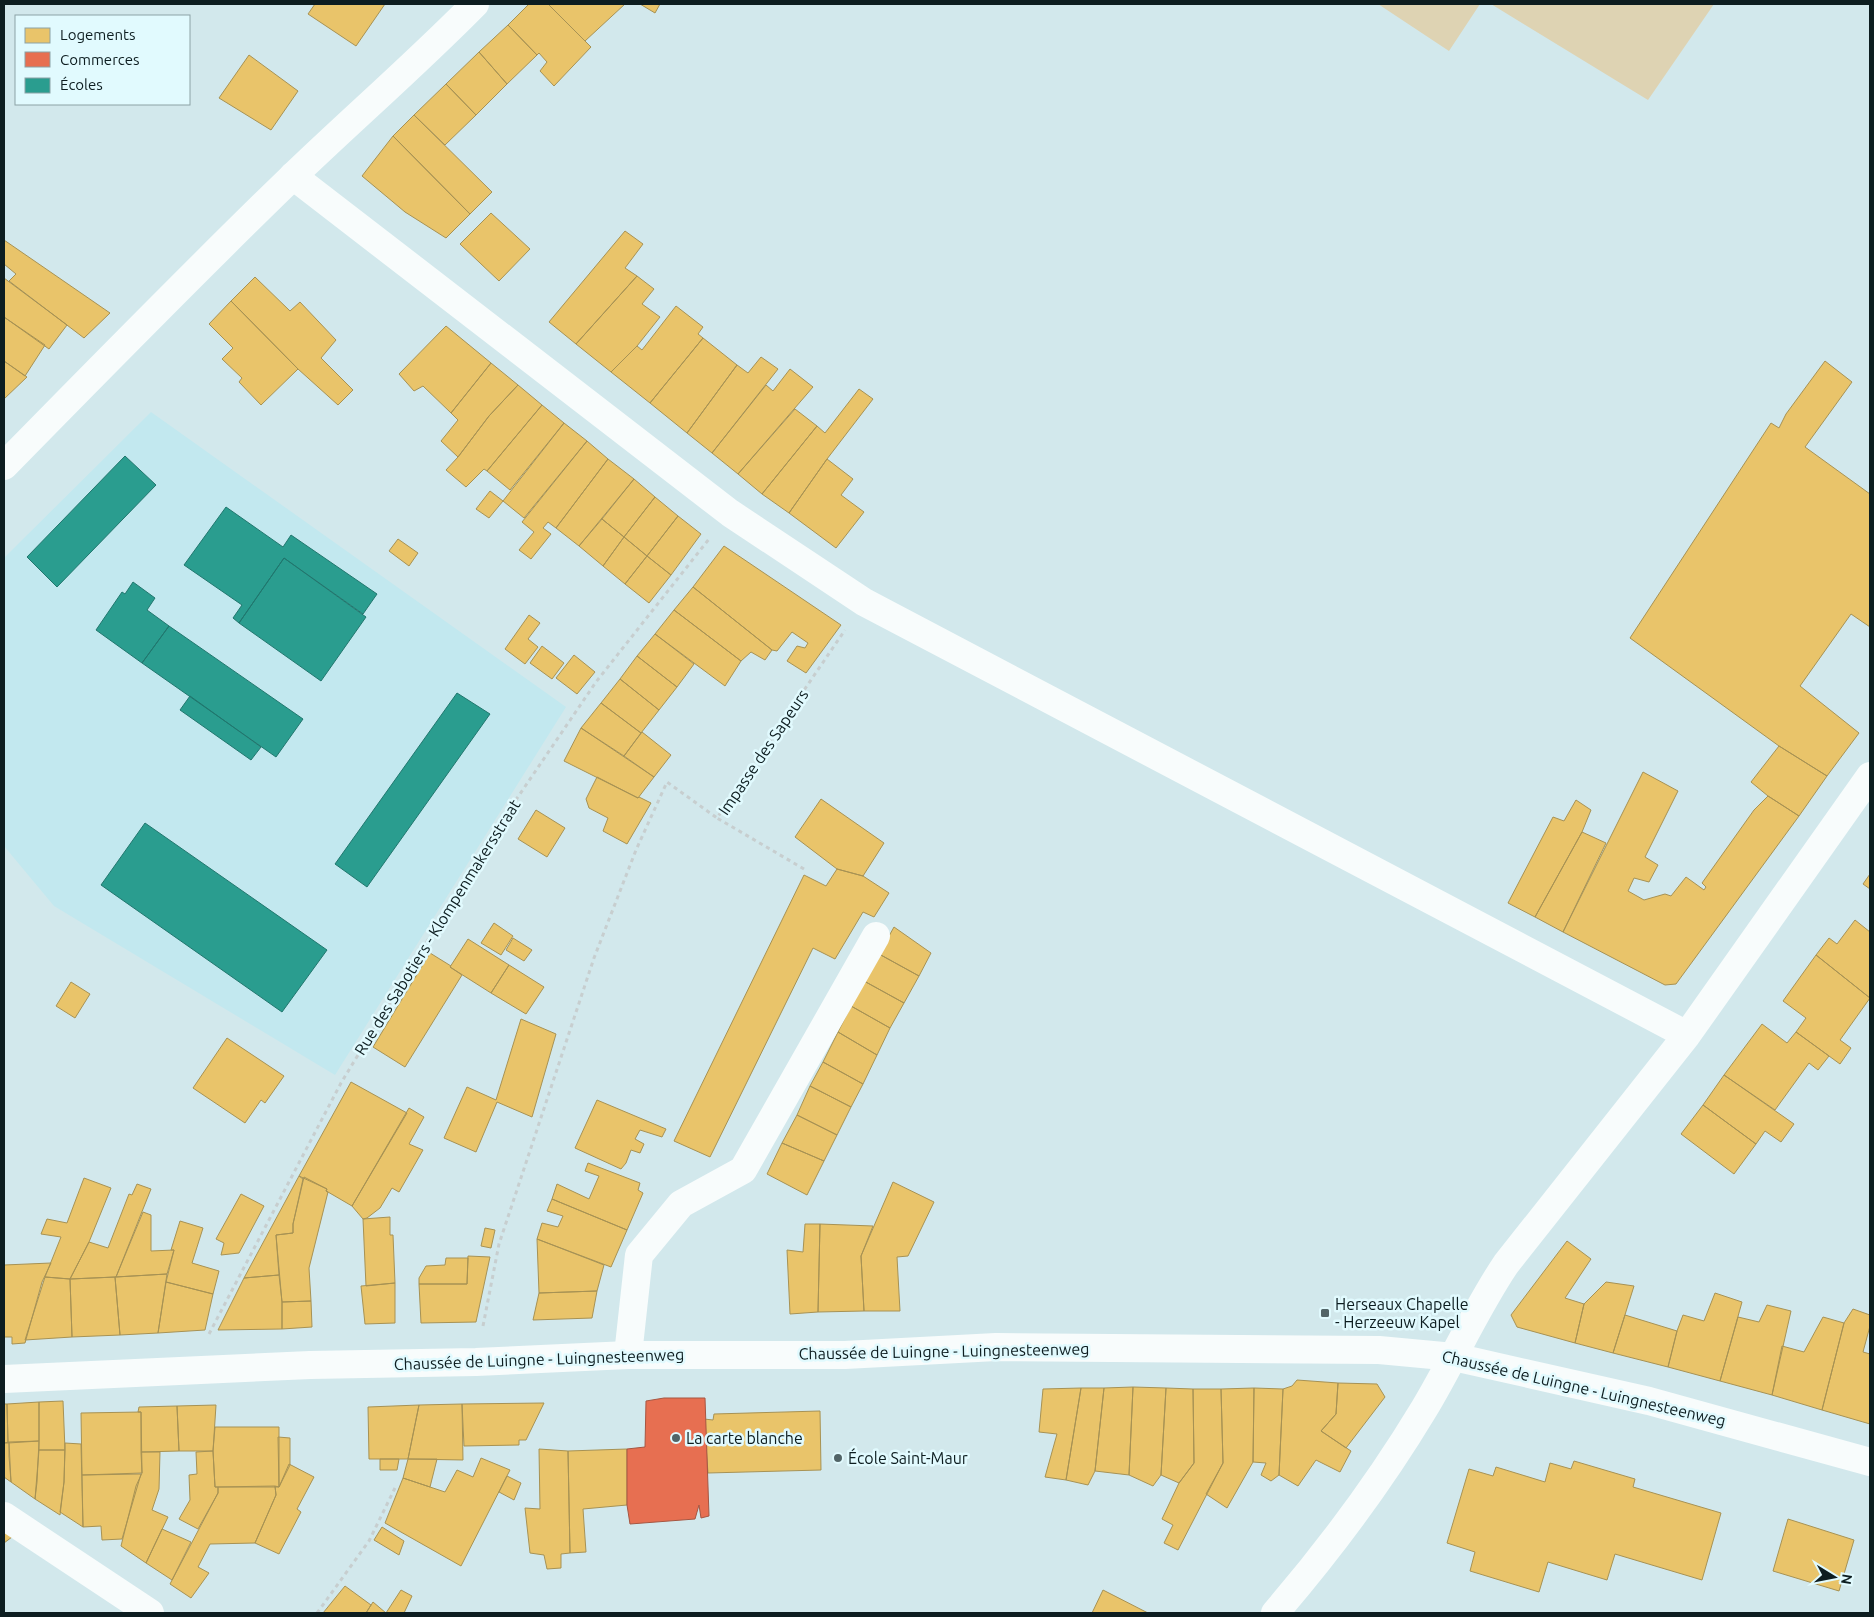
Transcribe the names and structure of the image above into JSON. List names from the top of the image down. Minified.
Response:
{"streets":{"street":["Chaussée de Luingne - Luingnesteenweg"],"path":["Impasse des Sapeurs","Rue des Sabotiers - Klompenmakersstraat"]},"crossings":[["Rue des Sabotiers - Klompenmakersstraat","Chaussée de Luingne - Luingnesteenweg"]],"places":{"transit":["Herseaux Chapelle - Herzeeuw Kapel"],"other":["La carte blanche","École Saint-Maur"]},"legend":["Logements","Commerces","Écoles"],"north":"right"}
